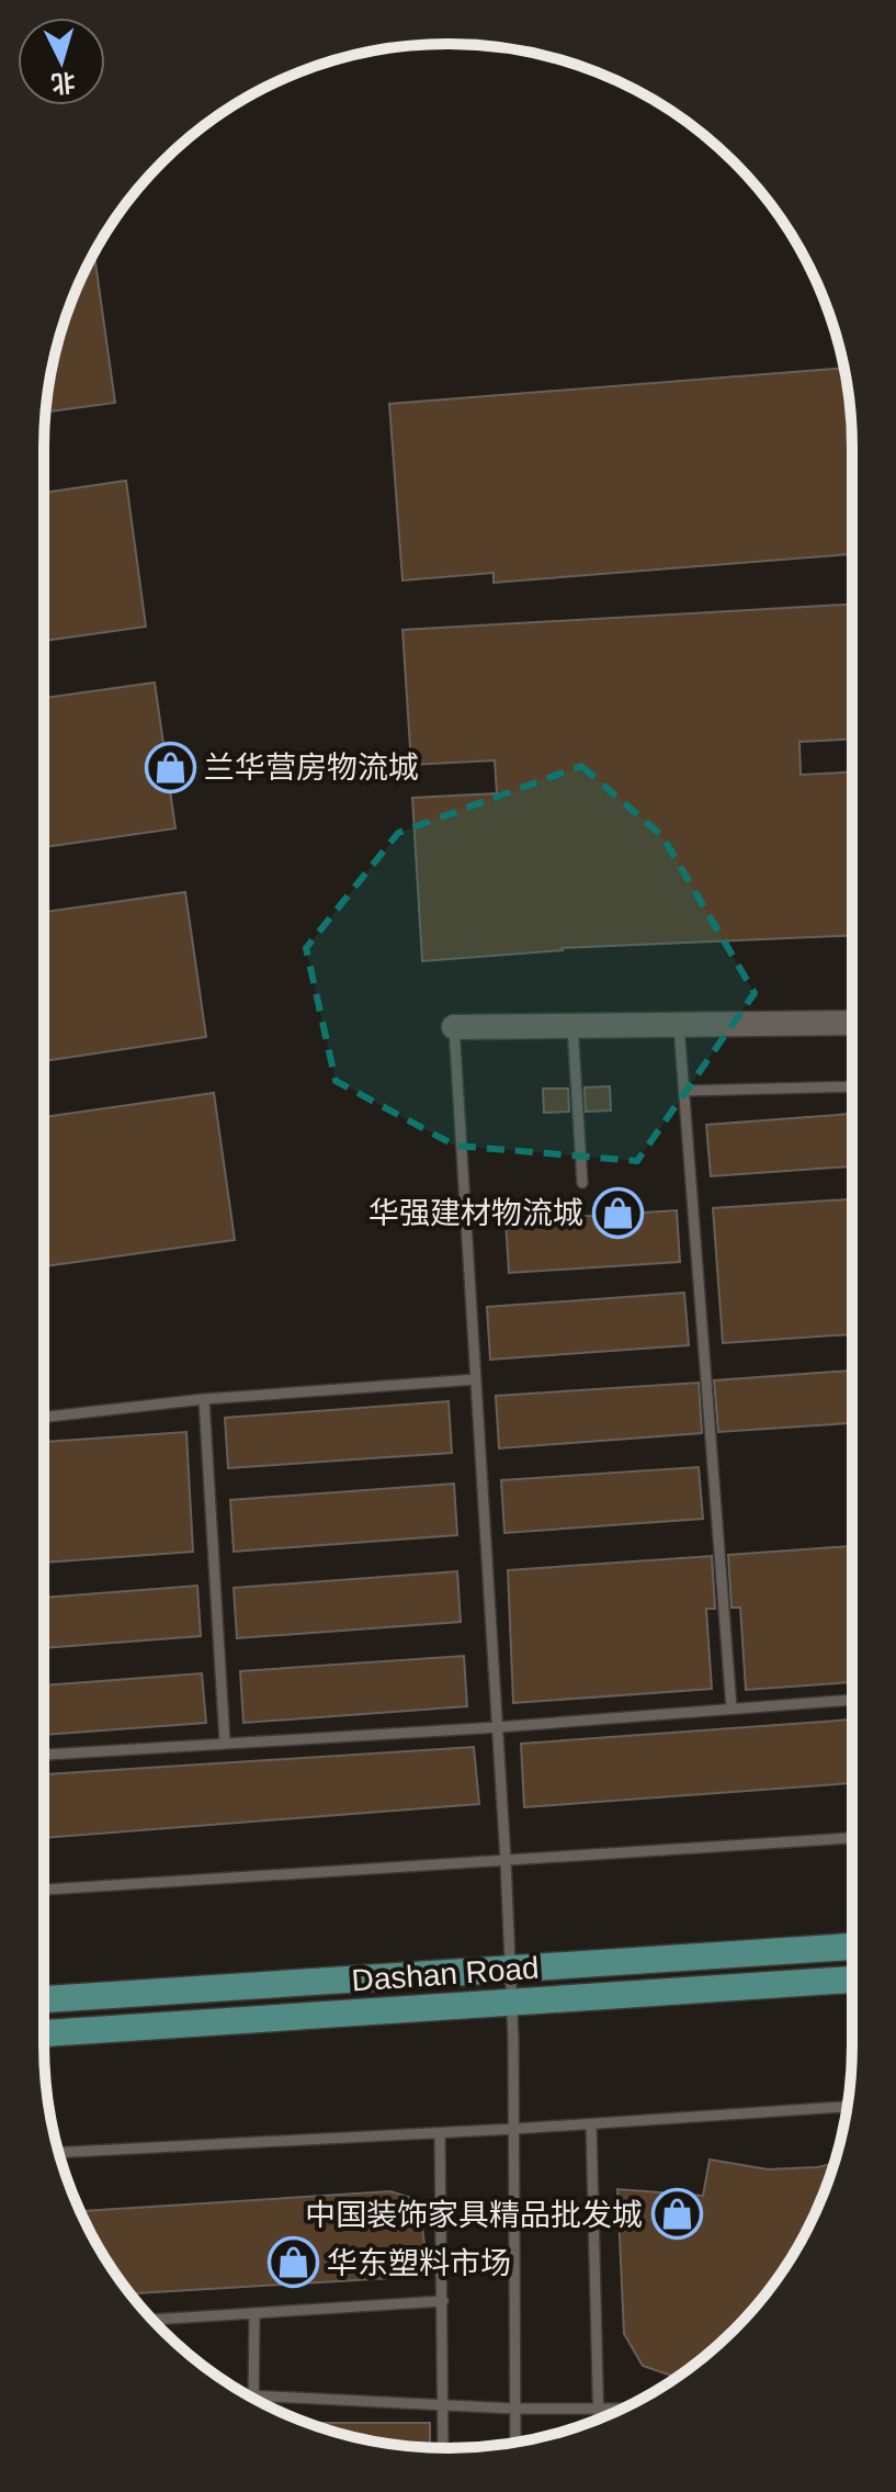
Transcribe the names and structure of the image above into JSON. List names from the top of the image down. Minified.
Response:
{"streets":{"main road":["Dashan Road"]},"places":{"shop":["兰华营房物流城","华强建材物流城","中国装饰家具精品批发城","华东塑料市场"]},"north":"bottom"}
